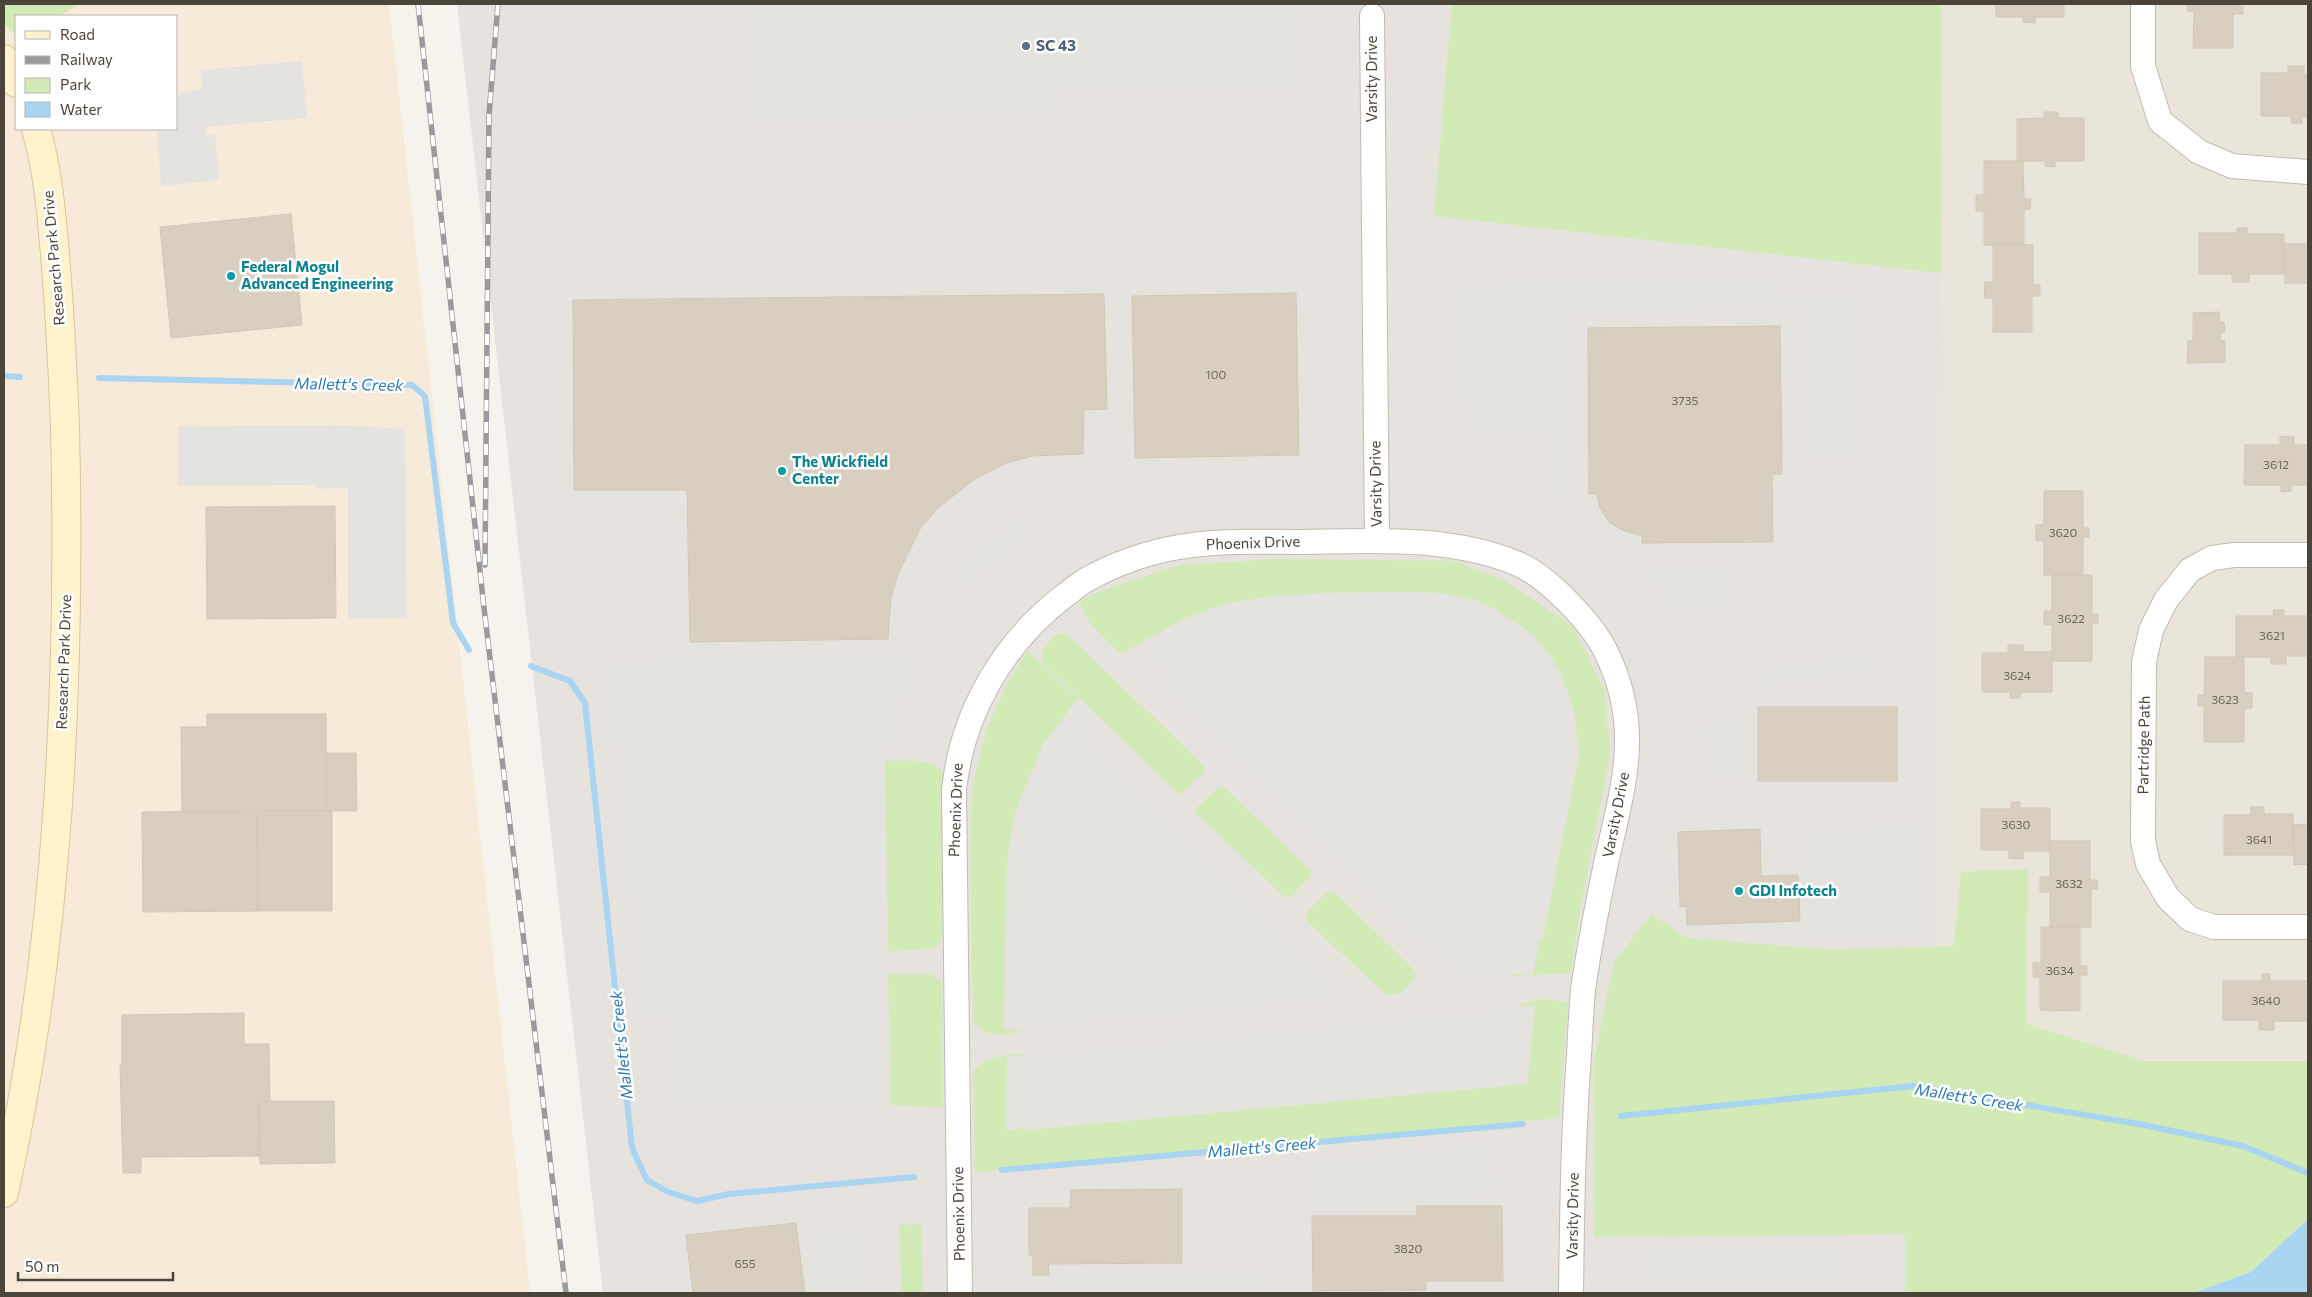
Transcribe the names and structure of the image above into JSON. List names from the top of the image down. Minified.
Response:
{"streets":{"street":["Varsity Drive","Research Park Drive","Phoenix Drive","Partridge Path"]},"crossings":[["Varsity Drive","Phoenix Drive"]],"water":["Mallett's Creek"],"places":["SC 43","Federal Mogul Advanced Engineering","The Wickfield Center","GDI Infotech"],"house_numbers":["100","3735","3612","3620","3622","3621","3624","3623","3630","3641","3632","3634","3640","3820","655"],"legend":["Road","Railway","Park","Water"],"scale_bar":"50 m"}
